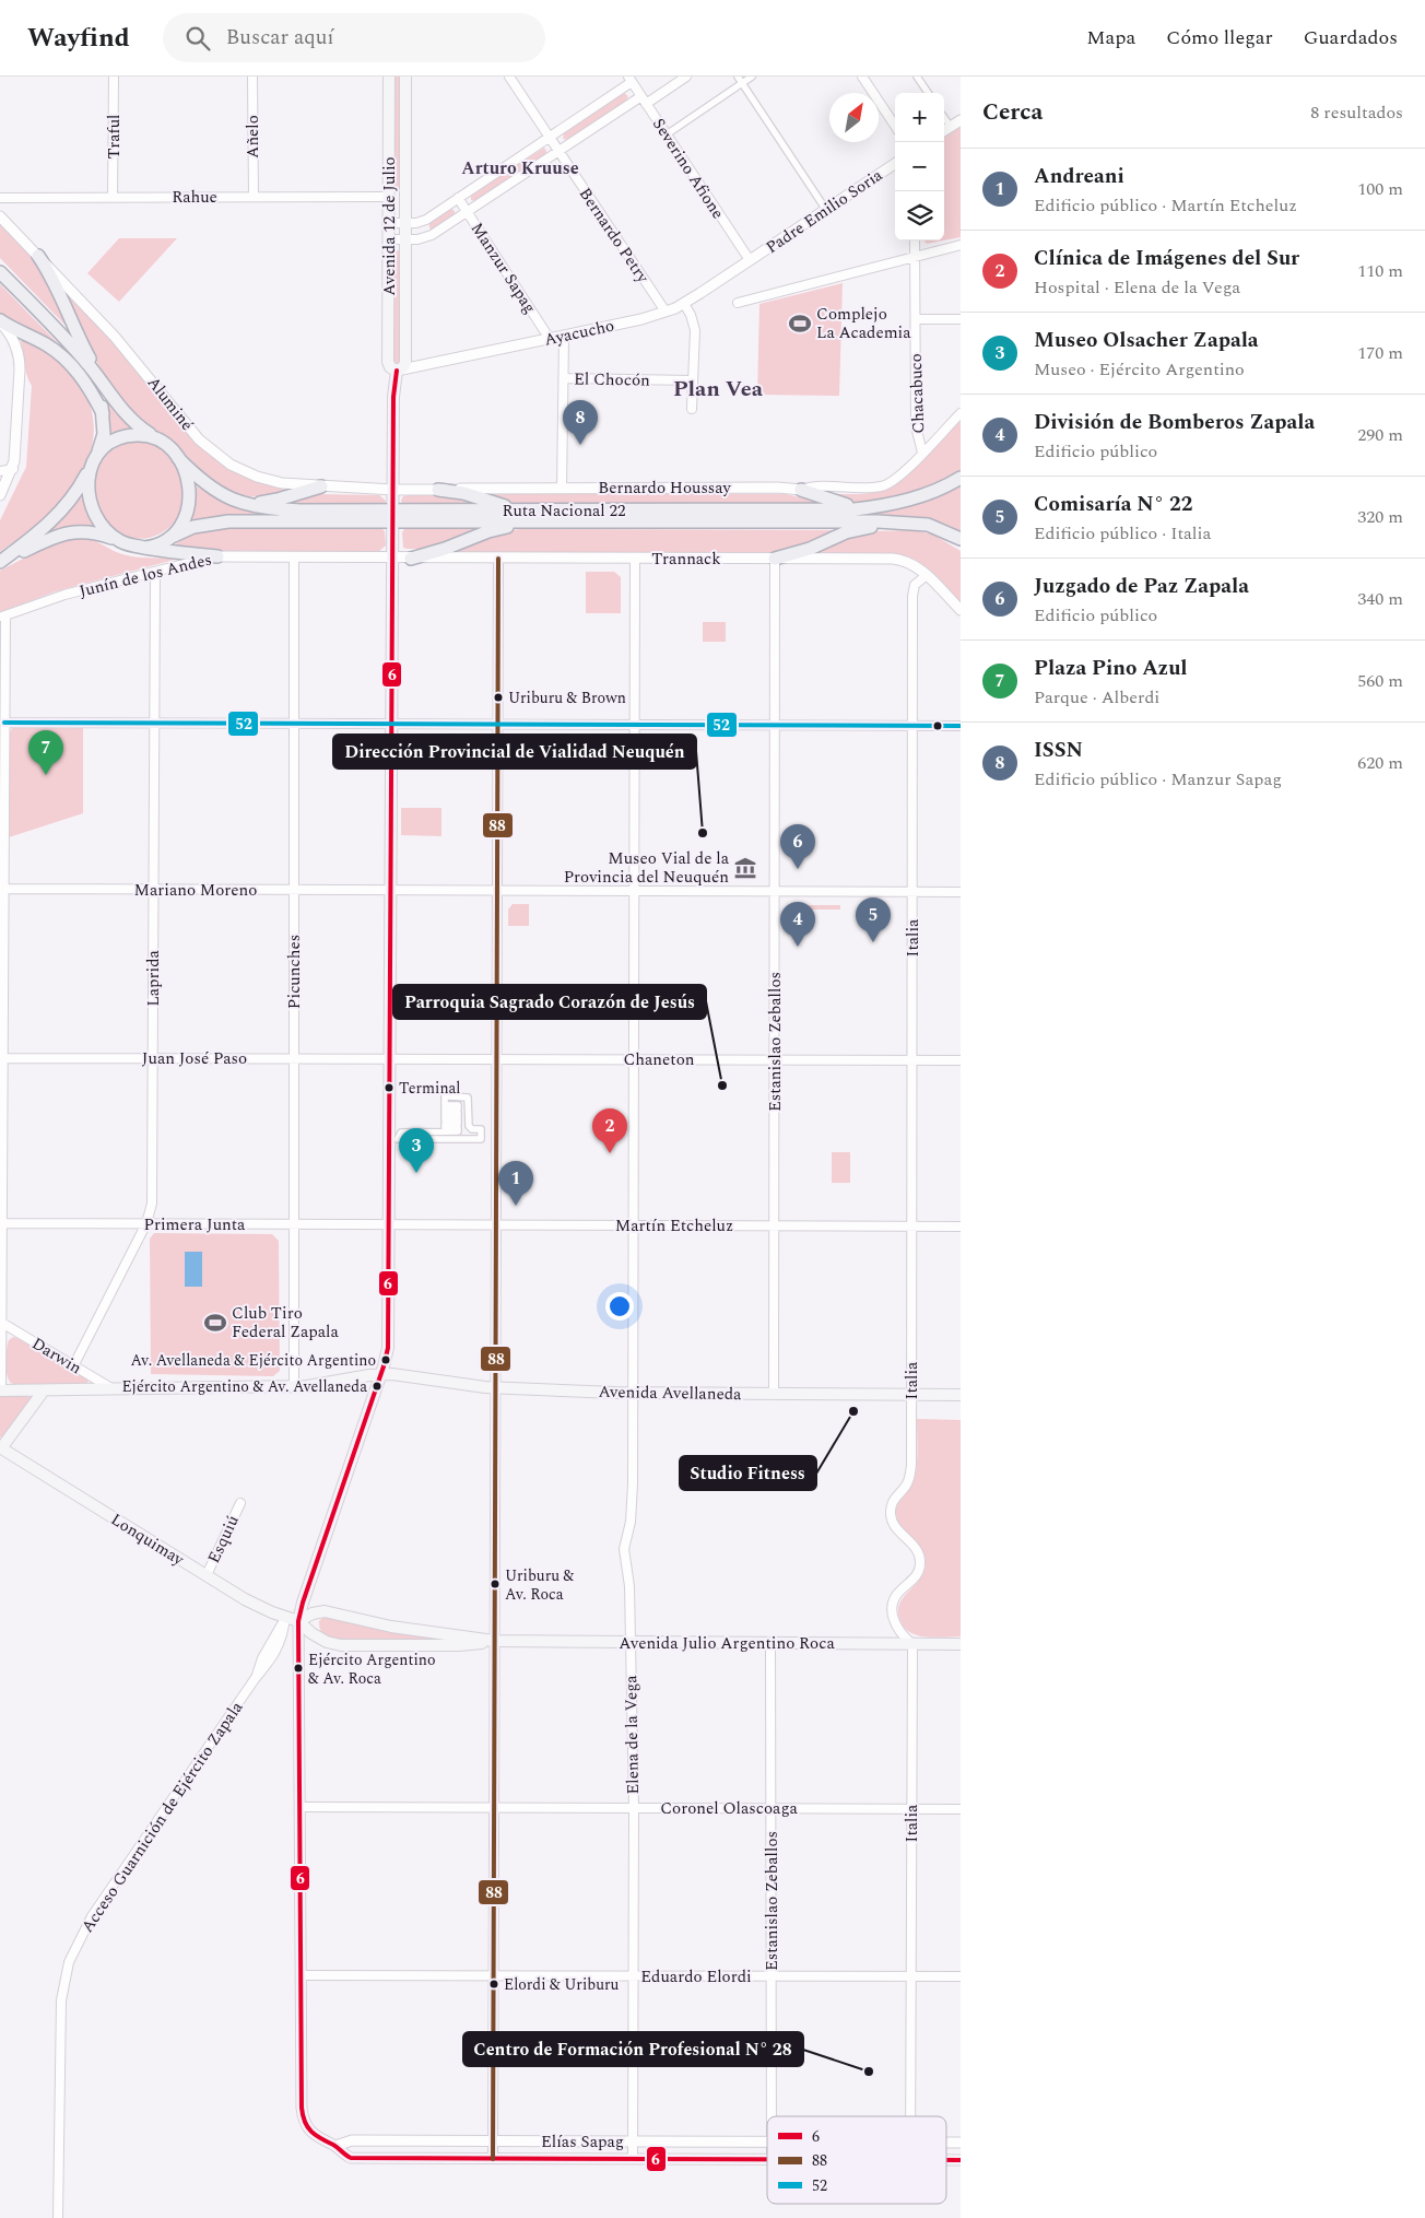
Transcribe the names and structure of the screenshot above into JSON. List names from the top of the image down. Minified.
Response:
{"streets":{"main road":["Avenida 12 de Julio","Ruta Nacional 22","Avenida Avellaneda","Lonquimay","Avenida Julio Argentino Roca"],"street":["Traful","Añelo","Severino Afione","Rahue","Padre Emilio Soria","Bernardo Petry","Manzur Sapag","Ayacucho","El Chocón","Chacabuco","Aluminé","Bernardo Houssay","Trannack","Junín de los Andes","Mariano Moreno","Italia","Picunches","Laprida","Estanislao Zeballos","Juan José Paso","Chaneton","Primera Junta","Martín Etcheluz","Darwin","Esquiú","Elena de la Vega","Coronel Olascoaga","Acceso Guarnición de Ejército Zapala","Eduardo Elordi","Elías Sapag"]},"crossings":[["Traful","Rahue"],["Añelo","Rahue"],["Severino Afione","Padre Emilio Soria"],["Severino Afione","Ayacucho"],["Rahue","Avenida 12 de Julio"],["Padre Emilio Soria","Ayacucho"],["Avenida 12 de Julio","Ayacucho"],["Avenida 12 de Julio","Aluminé"],["Avenida 12 de Julio","Bernardo Houssay"],["Avenida 12 de Julio","Ruta Nacional 22"],["Avenida 12 de Julio","Trannack"],["Avenida 12 de Julio","Junín de los Andes"],["Avenida 12 de Julio","Mariano Moreno"],["Avenida 12 de Julio","Juan José Paso"],["Avenida 12 de Julio","Chaneton"],["Avenida 12 de Julio","Primera Junta"],["Avenida 12 de Julio","Martín Etcheluz"],["Avenida 12 de Julio","Avenida Avellaneda"],["Avenida 12 de Julio","Lonquimay"],["Avenida 12 de Julio","Avenida Julio Argentino Roca"],["Bernardo Petry","Ayacucho"],["Manzur Sapag","Ayacucho"],["Chacabuco","Bernardo Houssay"],["Aluminé","Bernardo Houssay"],["Trannack","Junín de los Andes"],["Trannack","Italia"],["Trannack","Estanislao Zeballos"],["Trannack","Elena de la Vega"],["Junín de los Andes","Picunches"],["Junín de los Andes","Laprida"],["Mariano Moreno","Italia"],["Mariano Moreno","Picunches"],["Mariano Moreno","Laprida"],["Mariano Moreno","Estanislao Zeballos"],["Mariano Moreno","Elena de la Vega"],["Italia","Chaneton"],["Italia","Martín Etcheluz"],["Italia","Avenida Avellaneda"],["Italia","Avenida Julio Argentino Roca"],["Italia","Coronel Olascoaga"],["Italia","Eduardo Elordi"],["Picunches","Juan José Paso"],["Picunches","Primera Junta"],["Picunches","Avenida Avellaneda"],["Laprida","Juan José Paso"],["Laprida","Primera Junta"],["Laprida","Darwin"],["Estanislao Zeballos","Chaneton"],["Estanislao Zeballos","Martín Etcheluz"],["Estanislao Zeballos","Avenida Avellaneda"],["Estanislao Zeballos","Avenida Julio Argentino Roca"],["Estanislao Zeballos","Coronel Olascoaga"],["Estanislao Zeballos","Eduardo Elordi"],["Juan José Paso","Chaneton"],["Chaneton","Elena de la Vega"],["Primera Junta","Martín Etcheluz"],["Martín Etcheluz","Elena de la Vega"],["Darwin","Avenida Avellaneda"],["Avenida Avellaneda","Elena de la Vega"],["Lonquimay","Esquiú"],["Lonquimay","Avenida Julio Argentino Roca"],["Lonquimay","Acceso Guarnición de Ejército Zapala"],["Avenida Julio Argentino Roca","Elena de la Vega"],["Elena de la Vega","Coronel Olascoaga"],["Elena de la Vega","Eduardo Elordi"],["Elena de la Vega","Elías Sapag"],["Eduardo Elordi","Elías Sapag"]],"districts":["Arturo Kruuse","Plan Vea"],"places":{"sports":["Complejo La Academia","Club Tiro Federal Zapala"],"other":["Uriburu & Brown","Dirección Provincial de Vialidad Neuquén","Parroquia Sagrado Corazón de Jesús","Terminal","Av. Avellaneda & Ejército Argentino","Ejército Argentino & Av. Avellaneda","Studio Fitness","Uriburu & Av. Roca","Ejército Argentino & Av. Roca","Elordi & Uriburu","Centro de Formación Profesional N° 28"],"museum":["Museo Vial de la Provincia del Neuquén"]},"lines":["transit line 6","transit line 88","transit line 52"],"legend":["6","88","52"],"north":"top right","page":{"header":"Wayfind","search":"Buscar aquí","nav":["Mapa","Cómo llegar","Guardados"],"heading":["Cerca","8 resultados"],"map_buttons":["+","−"],"list":[{"mark":"1","name":"Andreani","note":"Edificio público · Martín Etcheluz","value":"100 m"},{"mark":"2","name":"Clínica de Imágenes del Sur","note":"Hospital · Elena de la Vega","value":"110 m"},{"mark":"3","name":"Museo Olsacher Zapala","note":"Museo · Ejército Argentino","value":"170 m"},{"mark":"4","name":"División de Bomberos Zapala","note":"Edificio público","value":"290 m"},{"mark":"5","name":"Comisaría N° 22","note":"Edificio público · Italia","value":"320 m"},{"mark":"6","name":"Juzgado de Paz Zapala","note":"Edificio público","value":"340 m"},{"mark":"7","name":"Plaza Pino Azul","note":"Parque · Alberdi","value":"560 m"},{"mark":"8","name":"ISSN","note":"Edificio público · Manzur Sapag","value":"620 m"}],"pins":["8","7","6","5","4","2","3","1"]}}
